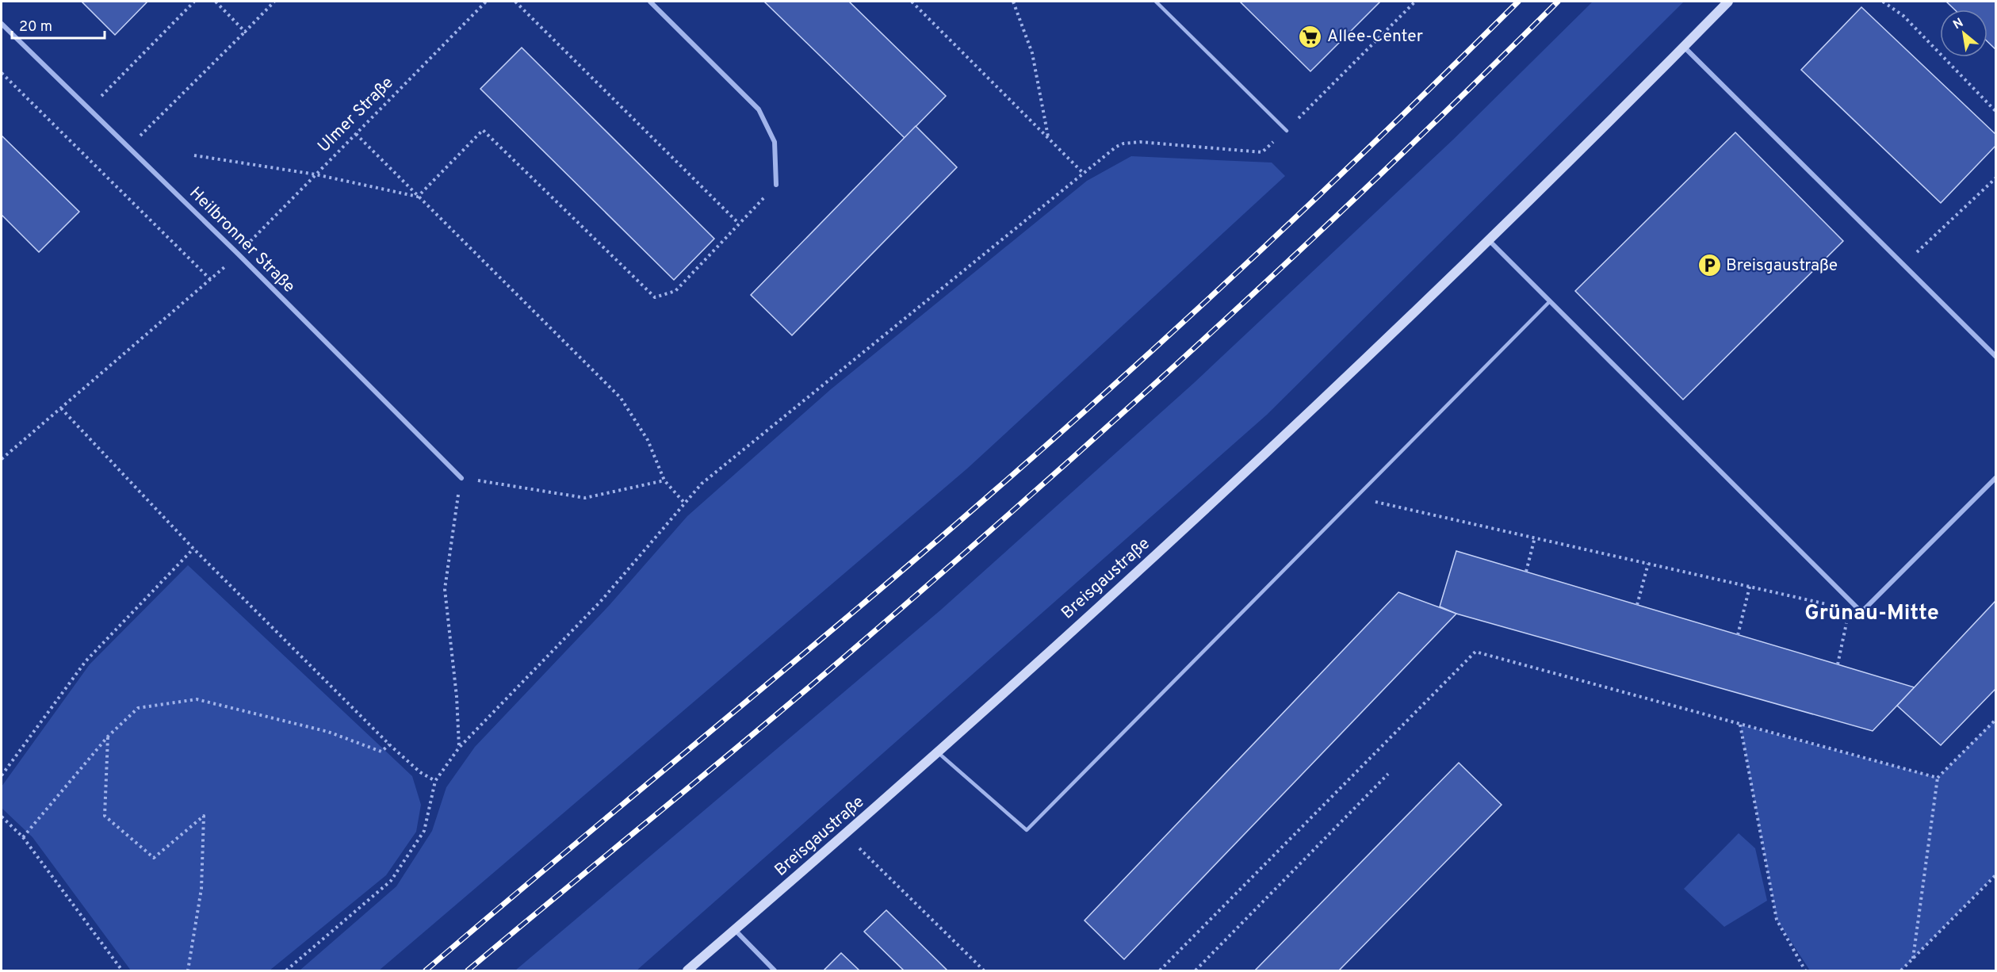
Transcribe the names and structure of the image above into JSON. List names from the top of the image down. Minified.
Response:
{"streets":{"street":["Heilbronner Straße","Breisgaustraße"],"path":["Ulmer Straße"]},"districts":["Grünau-Mitte"],"places":{"supermarket":["Allee-Center"],"parking":["Breisgaustraße"]},"scale_bar":"20 m","north":"top left"}
